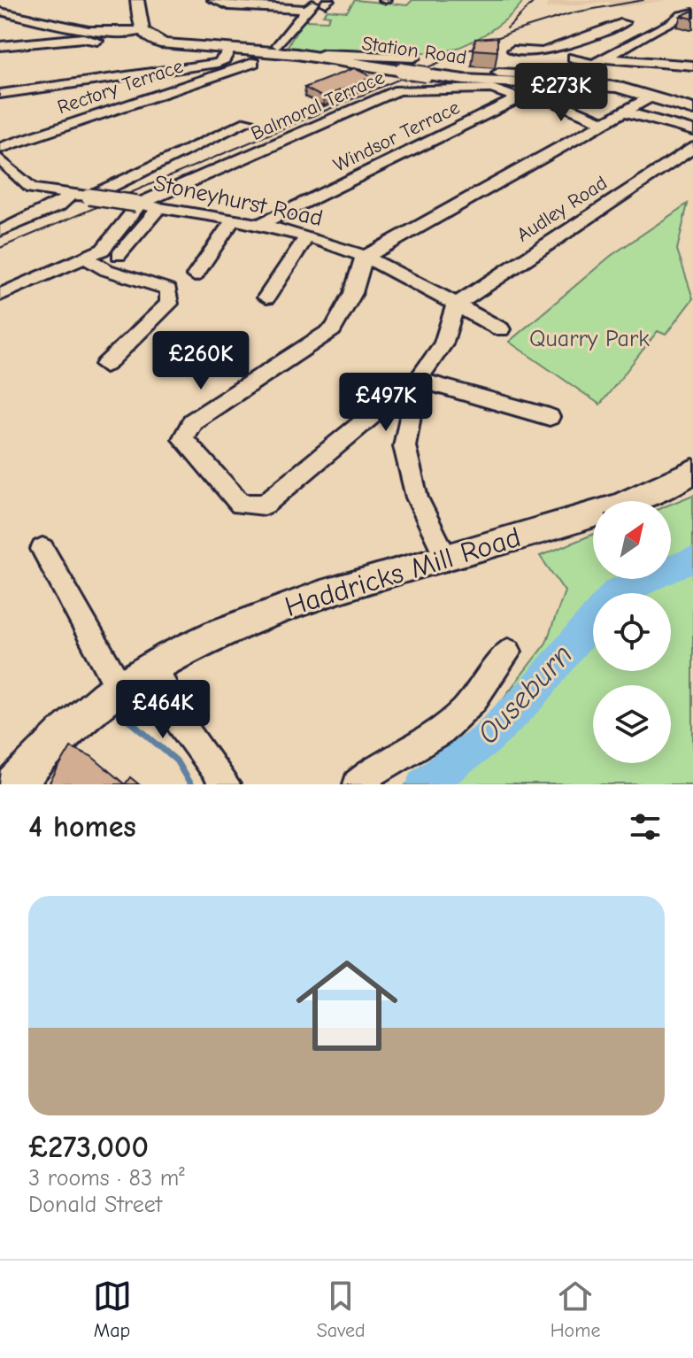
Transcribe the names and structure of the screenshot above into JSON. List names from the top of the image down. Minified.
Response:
{"streets":{"main road":["Station Road","Haddricks Mill Road"],"street":["Rectory Terrace","Balmoral Terrace","Windsor Terrace","Stoneyhurst Road","Audley Road"]},"crossings":[["Station Road","Windsor Terrace"],["Balmoral Terrace","Windsor Terrace"],["Balmoral Terrace","Stoneyhurst Road"],["Windsor Terrace","Stoneyhurst Road"],["Stoneyhurst Road","Audley Road"]],"water":["Ouseburn"],"parks":["Quarry Park"],"north":"top right","page":{"price":["£273K","£260K","£497K","£464K"],"heading":"4 homes","list":[{"name":"£273,000","note":"3 rooms · 83 m² · Donald Street"}],"tabs":["Map","Saved","Home"]}}
